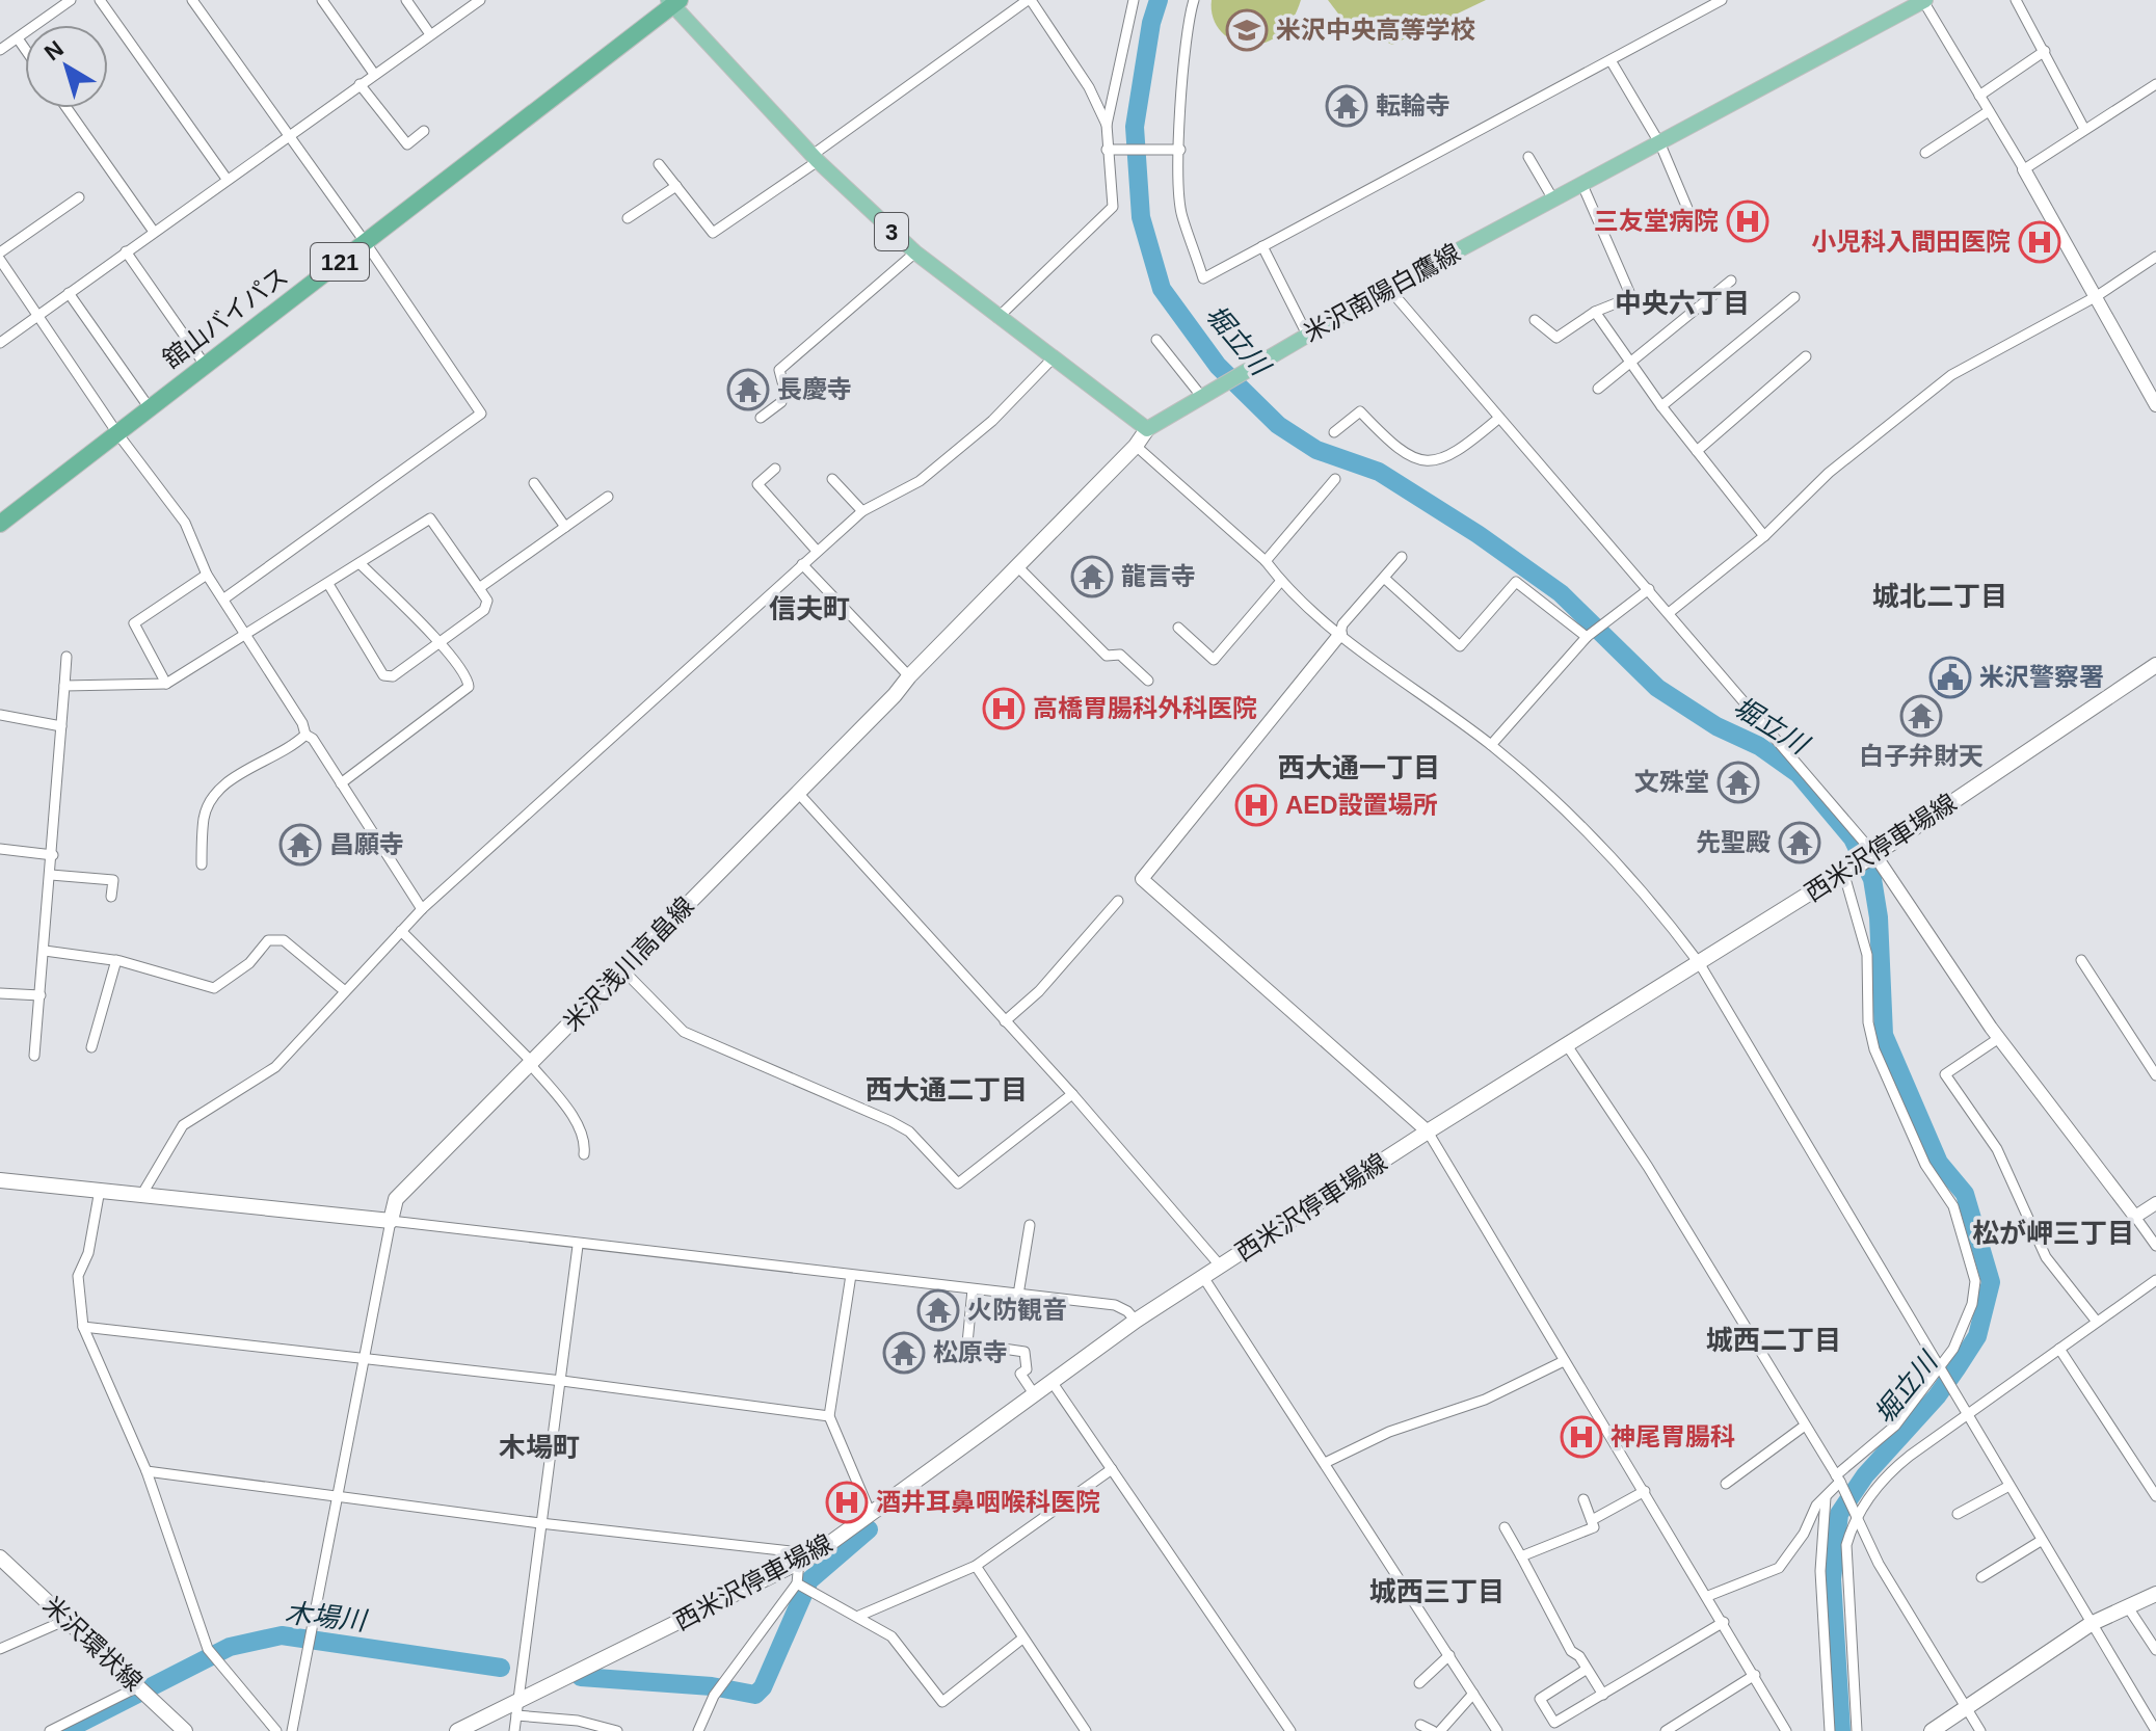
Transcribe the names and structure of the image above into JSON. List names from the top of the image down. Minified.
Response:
{"streets":{"highway":["121","舘山バイパス"],"main road":["3","米沢南陽白鷹線","西米沢停車場線","米沢浅川高畠線","米沢環状線"]},"crossings":[["3","米沢南陽白鷹線"],["3","舘山バイパス"],["3","米沢浅川高畠線"],["米沢南陽白鷹線","米沢浅川高畠線"]],"districts":["中央六丁目","城北二丁目","信夫町","西大通一丁目","西大通二丁目","松が岬三丁目","城西二丁目","木場町","城西三丁目"],"water":["堀立川","木場川"],"places":{"school or university":["米沢中央高等学校"],"temple":["転輪寺","長慶寺","龍言寺","白子弁財天","文殊堂","先聖殿","昌願寺","火防観音","松原寺"],"hospital":["三友堂病院","小児科入間田医院","高橋胃腸科外科医院","AED設置場所","神尾胃腸科","酒井耳鼻咽喉科医院"],"public building":["米沢警察署"]},"north":"top left"}
